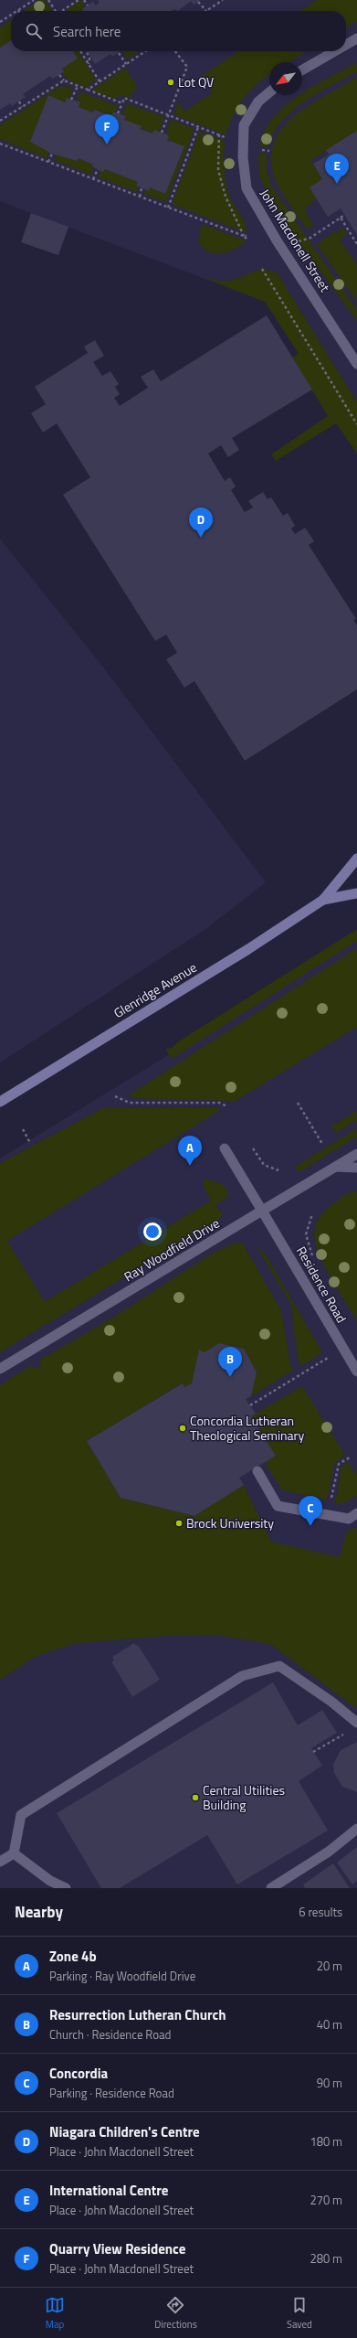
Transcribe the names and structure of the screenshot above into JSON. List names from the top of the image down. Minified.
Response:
{"streets":{"main road":["Glenridge Avenue"],"street":["John Macdonell Street","Ray Woodfield Drive","Residence Road"]},"crossings":[["Ray Woodfield Drive","Residence Road"]],"places":["Lot QV","Concordia Lutheran Theological Seminary","Brock University","Central Utilities Building"],"north":"bottom left","page":{"search":"Search here","pins":["F","E","D","A","B","C"],"heading":["Nearby","6 results"],"list":[{"mark":"A","name":"Zone 4b","note":"Parking · Ray Woodfield Drive","value":"20 m"},{"mark":"B","name":"Resurrection Lutheran Church","note":"Church · Residence Road","value":"40 m"},{"mark":"C","name":"Concordia","note":"Parking · Residence Road","value":"90 m"},{"mark":"D","name":"Niagara Children's Centre","note":"Place · John Macdonell Street","value":"180 m"},{"mark":"E","name":"International Centre","note":"Place · John Macdonell Street","value":"270 m"},{"mark":"F","name":"Quarry View Residence","note":"Place · John Macdonell Street","value":"280 m"}],"nav":["Map","Directions","Saved"]}}
